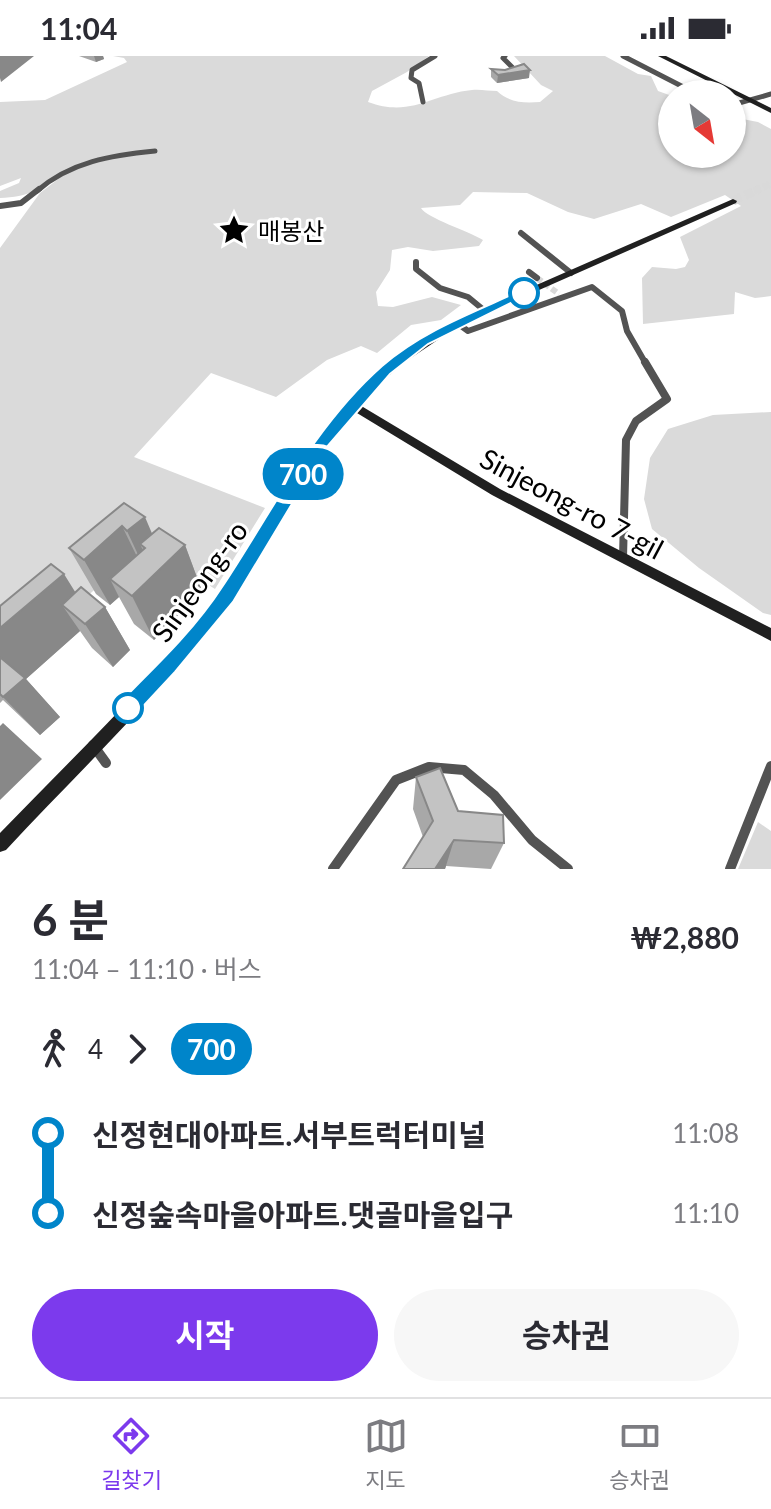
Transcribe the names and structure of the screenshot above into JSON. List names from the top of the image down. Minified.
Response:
{"streets":{"main road":["Sinjeong-ro 7-gil","Sinjeong-ro"]},"crossings":[["Sinjeong-ro 7-gil","Sinjeong-ro"]],"places":{"place":["매봉산"]},"lines":["bus line 700"],"north":"bottom right","page":{"status":"11:04","on_map":"700","heading":["6 분","11:04 – 11:10 · 버스","₩2,880"],"legs":["4","700"],"list":[{"name":"신정현대아파트.서부트럭터미널","value":"11:08"},{"name":"신정숲속마을아파트.댓골마을입구","value":"11:10"}],"buttons":["시작","승차권"],"tabs":["길찾기","지도","승차권"]}}
